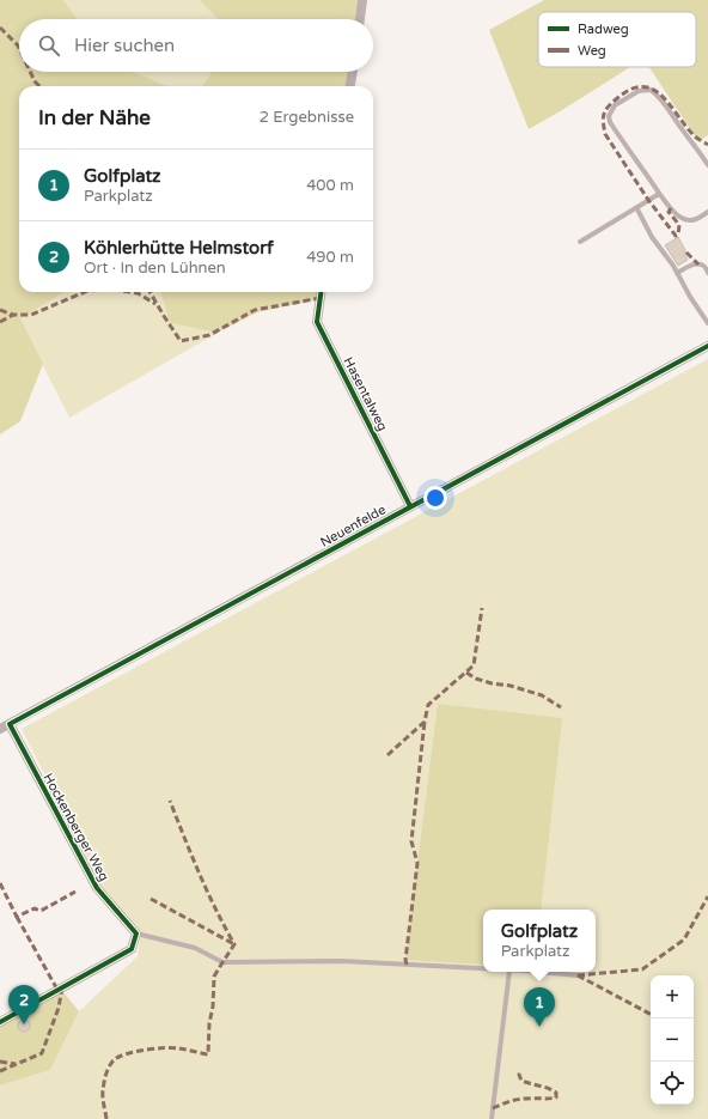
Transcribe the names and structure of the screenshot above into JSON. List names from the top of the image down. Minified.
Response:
{"streets":{"street":["Hasentalweg","Neuenfelde","Hockenberger Weg"]},"crossings":[["Hasentalweg","Neuenfelde"],["Neuenfelde","Hockenberger Weg"]],"legend":["Radweg","Weg"],"page":{"search":"Hier suchen","heading":["In der Nähe","2 Ergebnisse"],"list":[{"mark":"1","name":"Golfplatz","note":"Parkplatz","value":"400 m"},{"mark":"2","name":"Köhlerhütte Helmstorf","note":"Ort · In den Lühnen","value":"490 m"}],"popup":["Golfplatz","Parkplatz"],"map_buttons":["+","−"],"pins":["2","1"]}}
